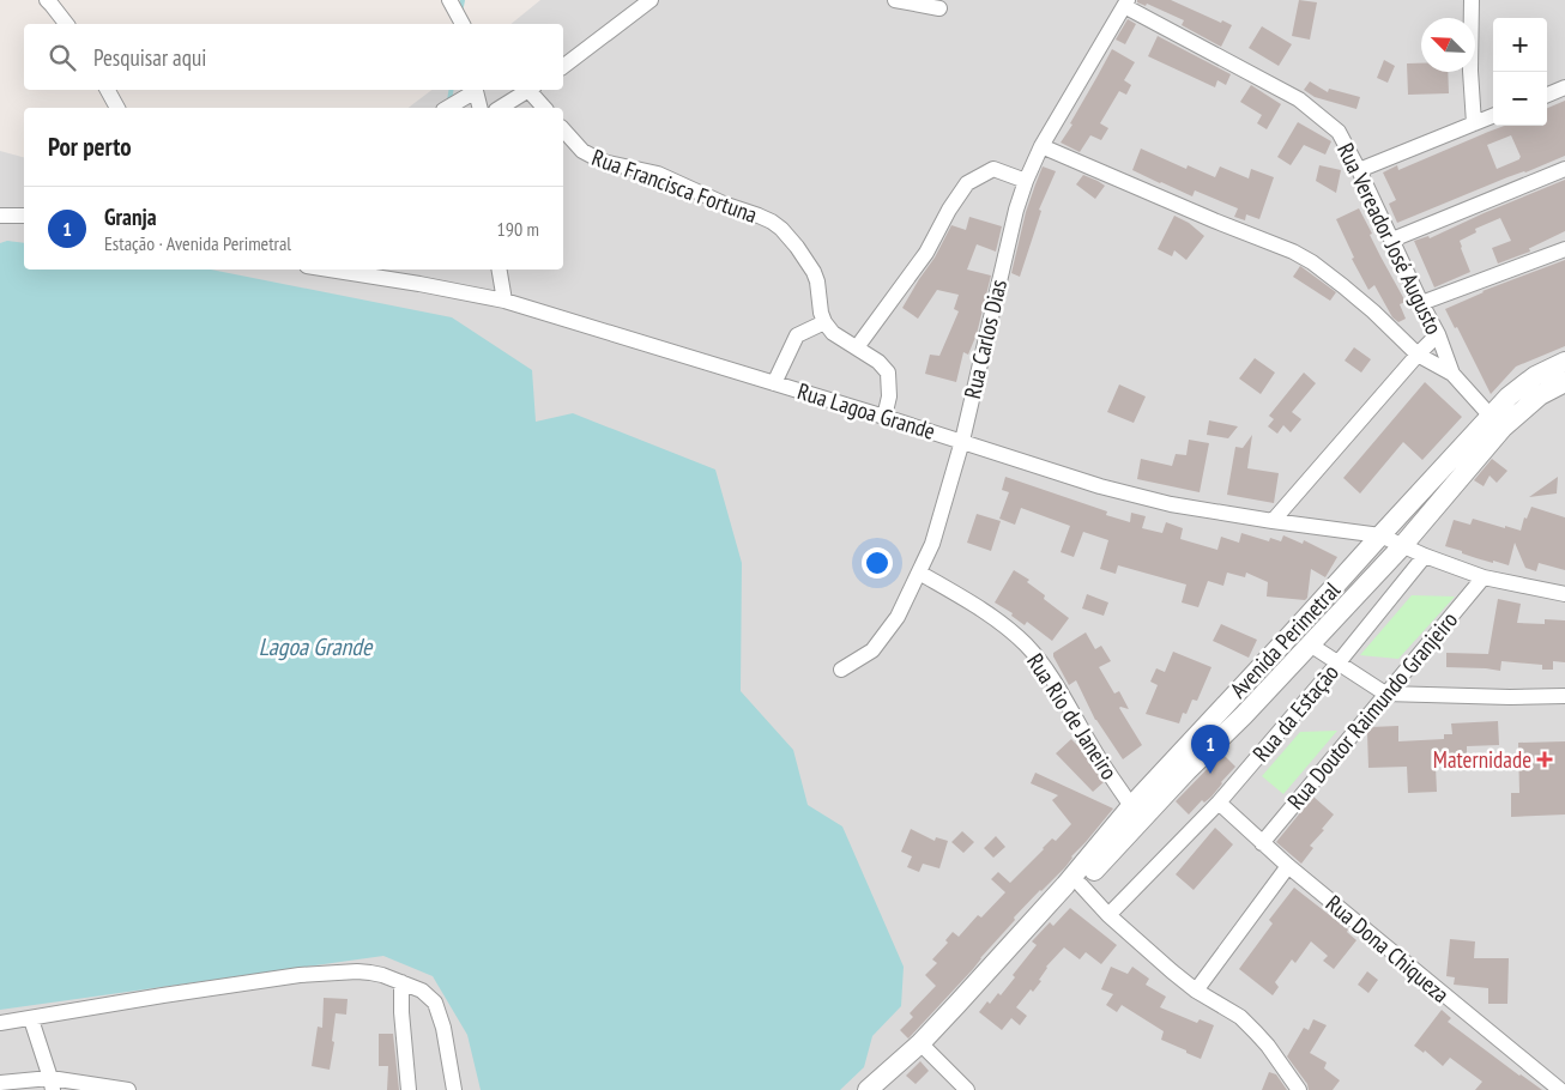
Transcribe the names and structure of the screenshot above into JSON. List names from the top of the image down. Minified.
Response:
{"streets":{"street":["Rua Francisca Fortuna","Rua Vereador José Augusto","Rua Carlos Dias","Rua Lagoa Grande","Avenida Perimetral","Rua Doutor Raimundo Granjeiro","Rua da Estação","Rua Rio de Janeiro","Rua Dona Chiqueza"]},"crossings":[["Rua Vereador José Augusto","Rua Carlos Dias"],["Rua Vereador José Augusto","Avenida Perimetral"],["Rua Carlos Dias","Rua Lagoa Grande"],["Rua Carlos Dias","Rua Rio de Janeiro"],["Rua Lagoa Grande","Avenida Perimetral"],["Rua Lagoa Grande","Rua Doutor Raimundo Granjeiro"],["Rua Lagoa Grande","Rua da Estação"],["Avenida Perimetral","Rua Rio de Janeiro"],["Rua Doutor Raimundo Granjeiro","Rua Dona Chiqueza"],["Rua da Estação","Rua Dona Chiqueza"]],"water":["Lagoa Grande"],"places":{"health":["Maternidade"]},"north":"top left","page":{"map_buttons":["+","−"],"search":"Pesquisar aqui","heading":"Por perto","list":[{"mark":"1","name":"Granja","note":"Estação · Avenida Perimetral","value":"190 m"}],"pins":"1"}}
